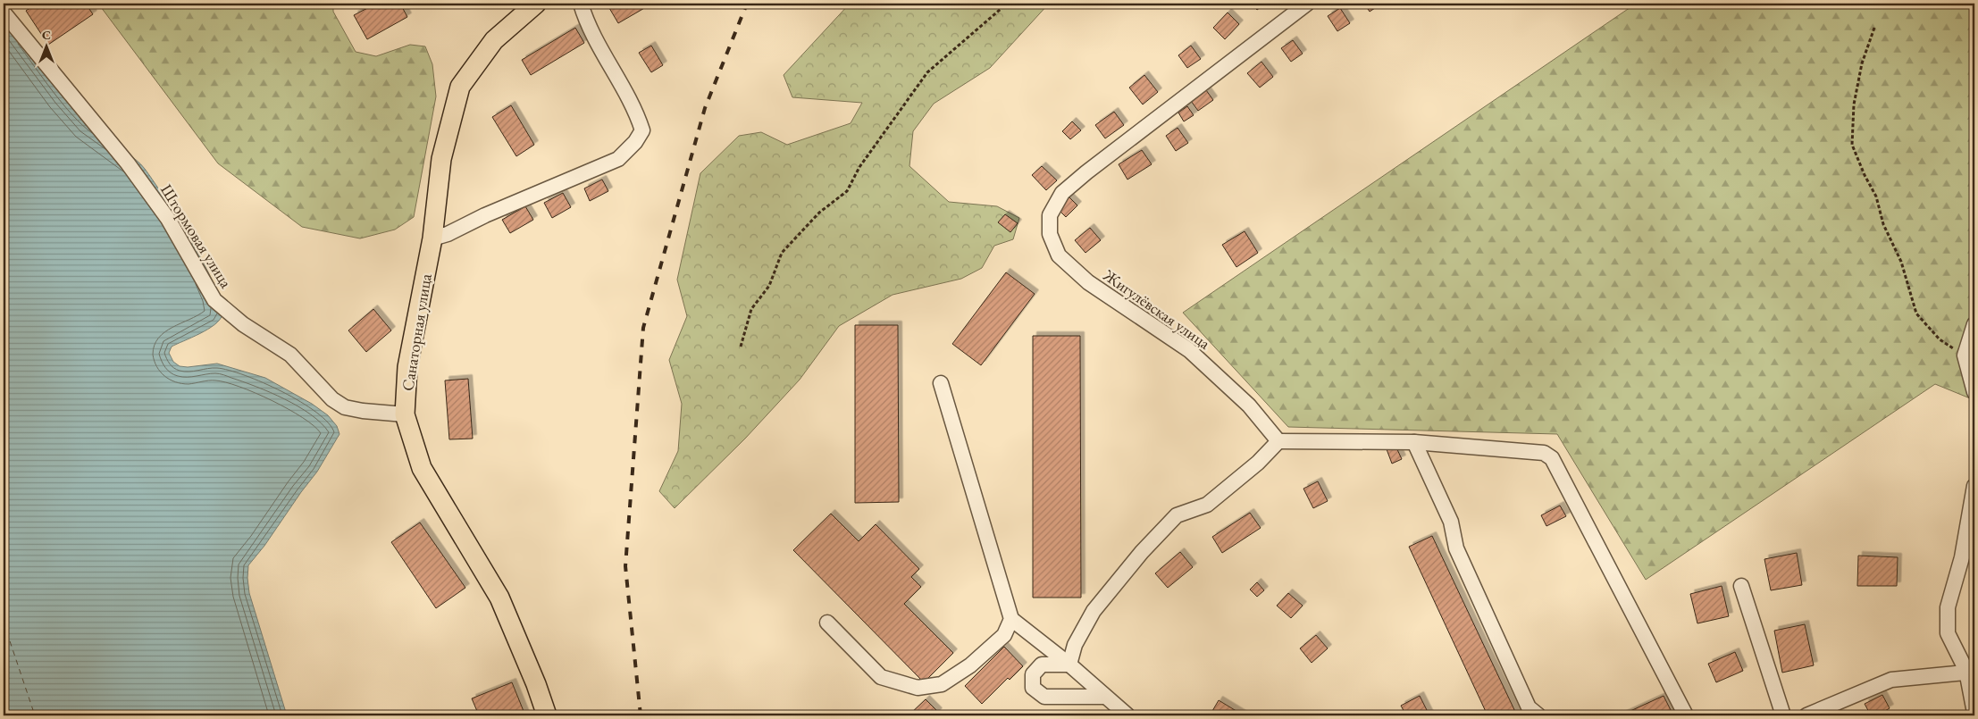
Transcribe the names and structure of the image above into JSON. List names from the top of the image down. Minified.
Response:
{"streets":{"main road":["Санаторная улица"],"street":["Штормовая улица","Жигулёвская улица"]},"crossings":[["Штормовая улица","Санаторная улица"]],"north":"top"}
